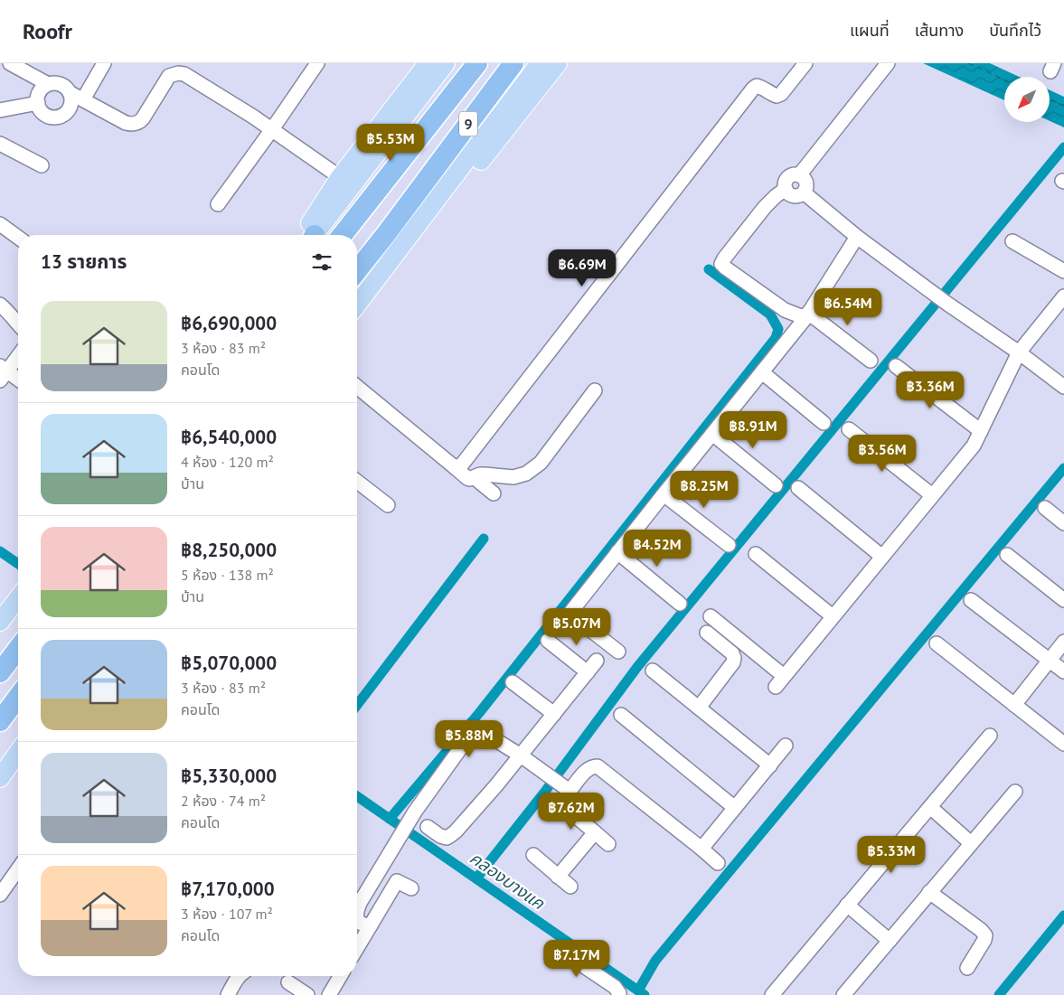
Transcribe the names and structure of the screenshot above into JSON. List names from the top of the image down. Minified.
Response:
{"streets":{"highway":["9"]},"water":["คลองบางแค"],"north":"bottom left","page":{"header":"Roofr","nav":["แผนที่","เส้นทาง","บันทึกไว้"],"price":["฿5.53M","฿6.69M","฿6.54M","฿3.36M","฿8.91M","฿3.56M","฿8.25M","฿4.52M","฿5.07M","฿5.88M","฿7.62M","฿5.33M","฿7.17M"],"heading":"13 รายการ","list":[{"name":"฿6,690,000","note":"3 ห้อง · 83 m² · คอนโด"},{"name":"฿6,540,000","note":"4 ห้อง · 120 m² · บ้าน"},{"name":"฿8,250,000","note":"5 ห้อง · 138 m² · บ้าน"},{"name":"฿5,070,000","note":"3 ห้อง · 83 m² · คอนโด"},{"name":"฿5,330,000","note":"2 ห้อง · 74 m² · คอนโด"},{"name":"฿7,170,000","note":"3 ห้อง · 107 m² · คอนโด"}]}}
